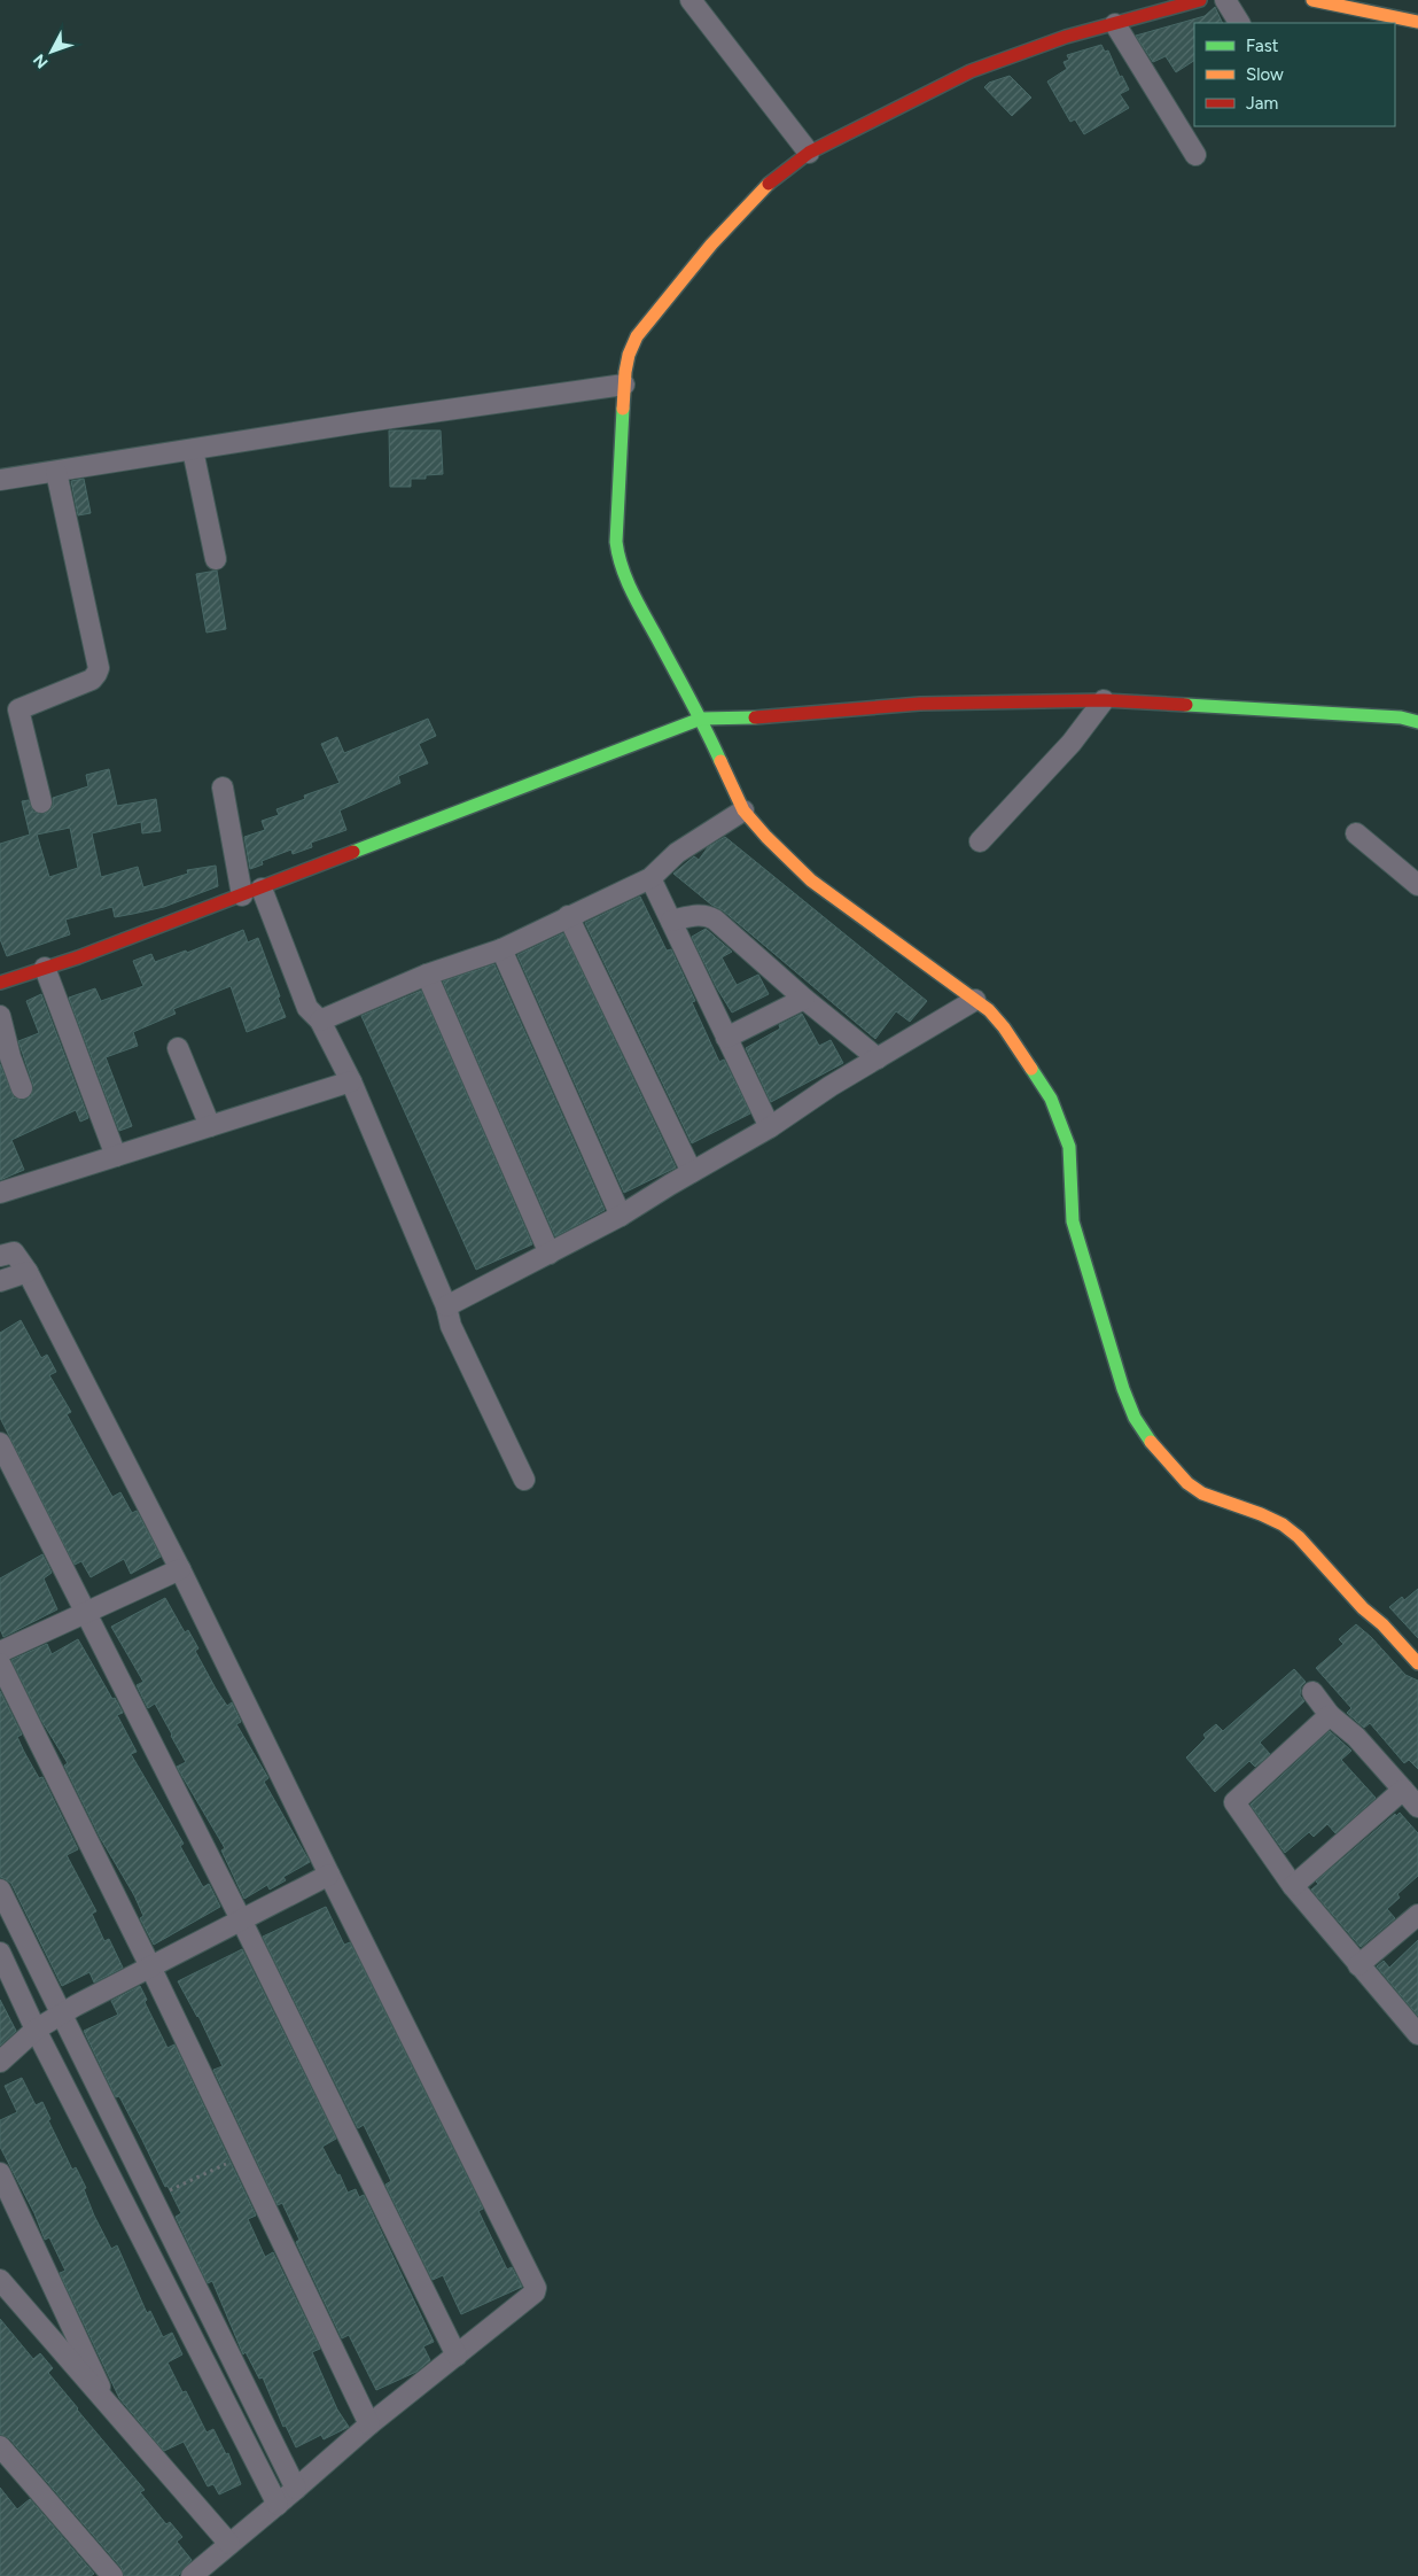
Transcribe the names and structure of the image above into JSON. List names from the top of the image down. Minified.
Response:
{"legend":["Fast","Slow","Jam"],"north":"bottom left"}
